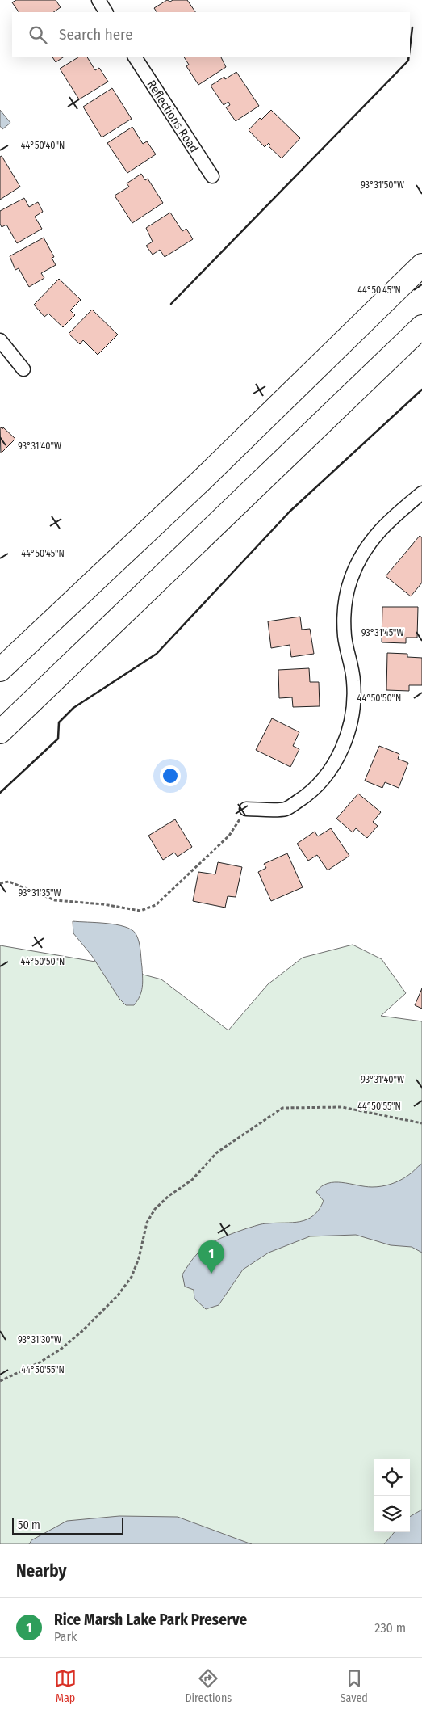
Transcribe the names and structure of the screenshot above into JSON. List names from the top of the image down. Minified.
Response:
{"streets":{"street":["Reflections Road"]},"scale_bar":"50 m","page":{"search":"Search here","pins":"1","scale":"50 m","heading":"Nearby","list":[{"mark":"1","name":"Rice Marsh Lake Park Preserve","note":"Park","value":"230 m"}],"nav":["Map","Directions","Saved"]},"coordinates":["44°50'40\"N","93°31'50\"W","44°50'45\"N","93°31'40\"W","93°31'45\"W","44°50'50\"N","93°31'35\"W","44°50'55\"N","93°31'30\"W"]}
